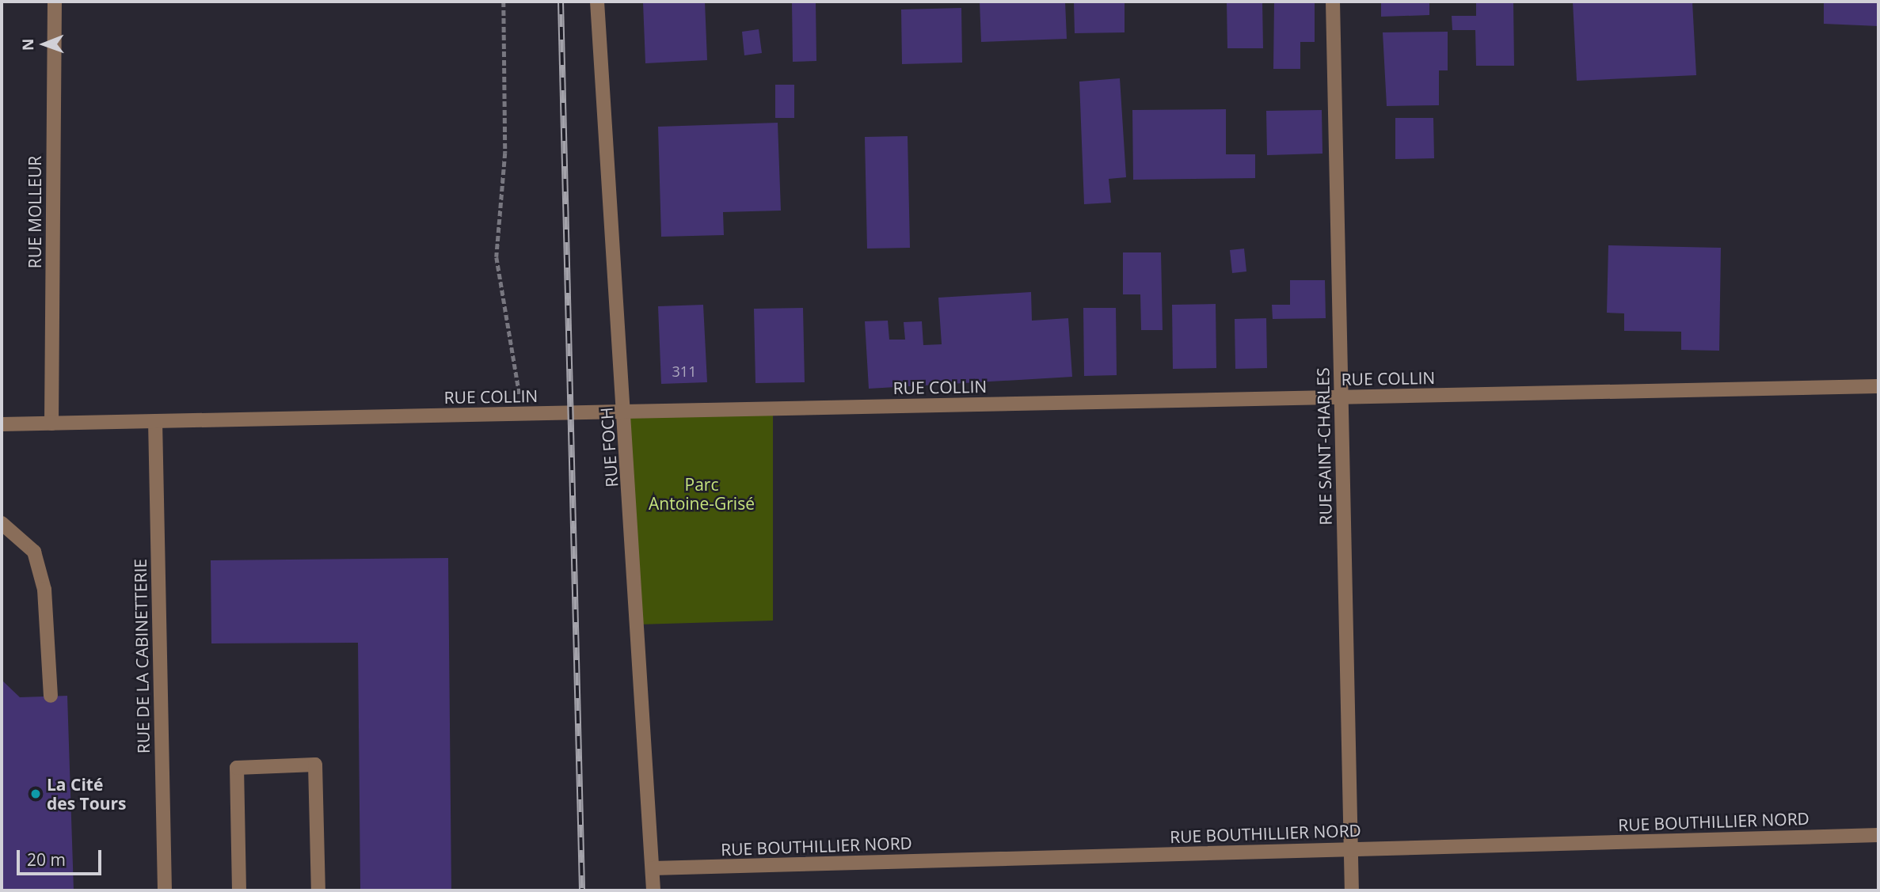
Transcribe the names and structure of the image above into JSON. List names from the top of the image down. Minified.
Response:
{"streets":{"street":["RUE MOLLEUR","RUE COLLIN","RUE SAINT-CHARLES","RUE FOCH","RUE DE LA CABINETTERIE","RUE BOUTHILLIER NORD"]},"crossings":[["RUE MOLLEUR","RUE COLLIN"],["RUE COLLIN","RUE SAINT-CHARLES"],["RUE COLLIN","RUE FOCH"],["RUE COLLIN","RUE DE LA CABINETTERIE"],["RUE SAINT-CHARLES","RUE BOUTHILLIER NORD"],["RUE FOCH","RUE BOUTHILLIER NORD"]],"parks":["Parc Antoine-Grisé"],"places":["La Cité des Tours"],"house_numbers":["311"],"scale_bar":"20 m","north":"left"}
